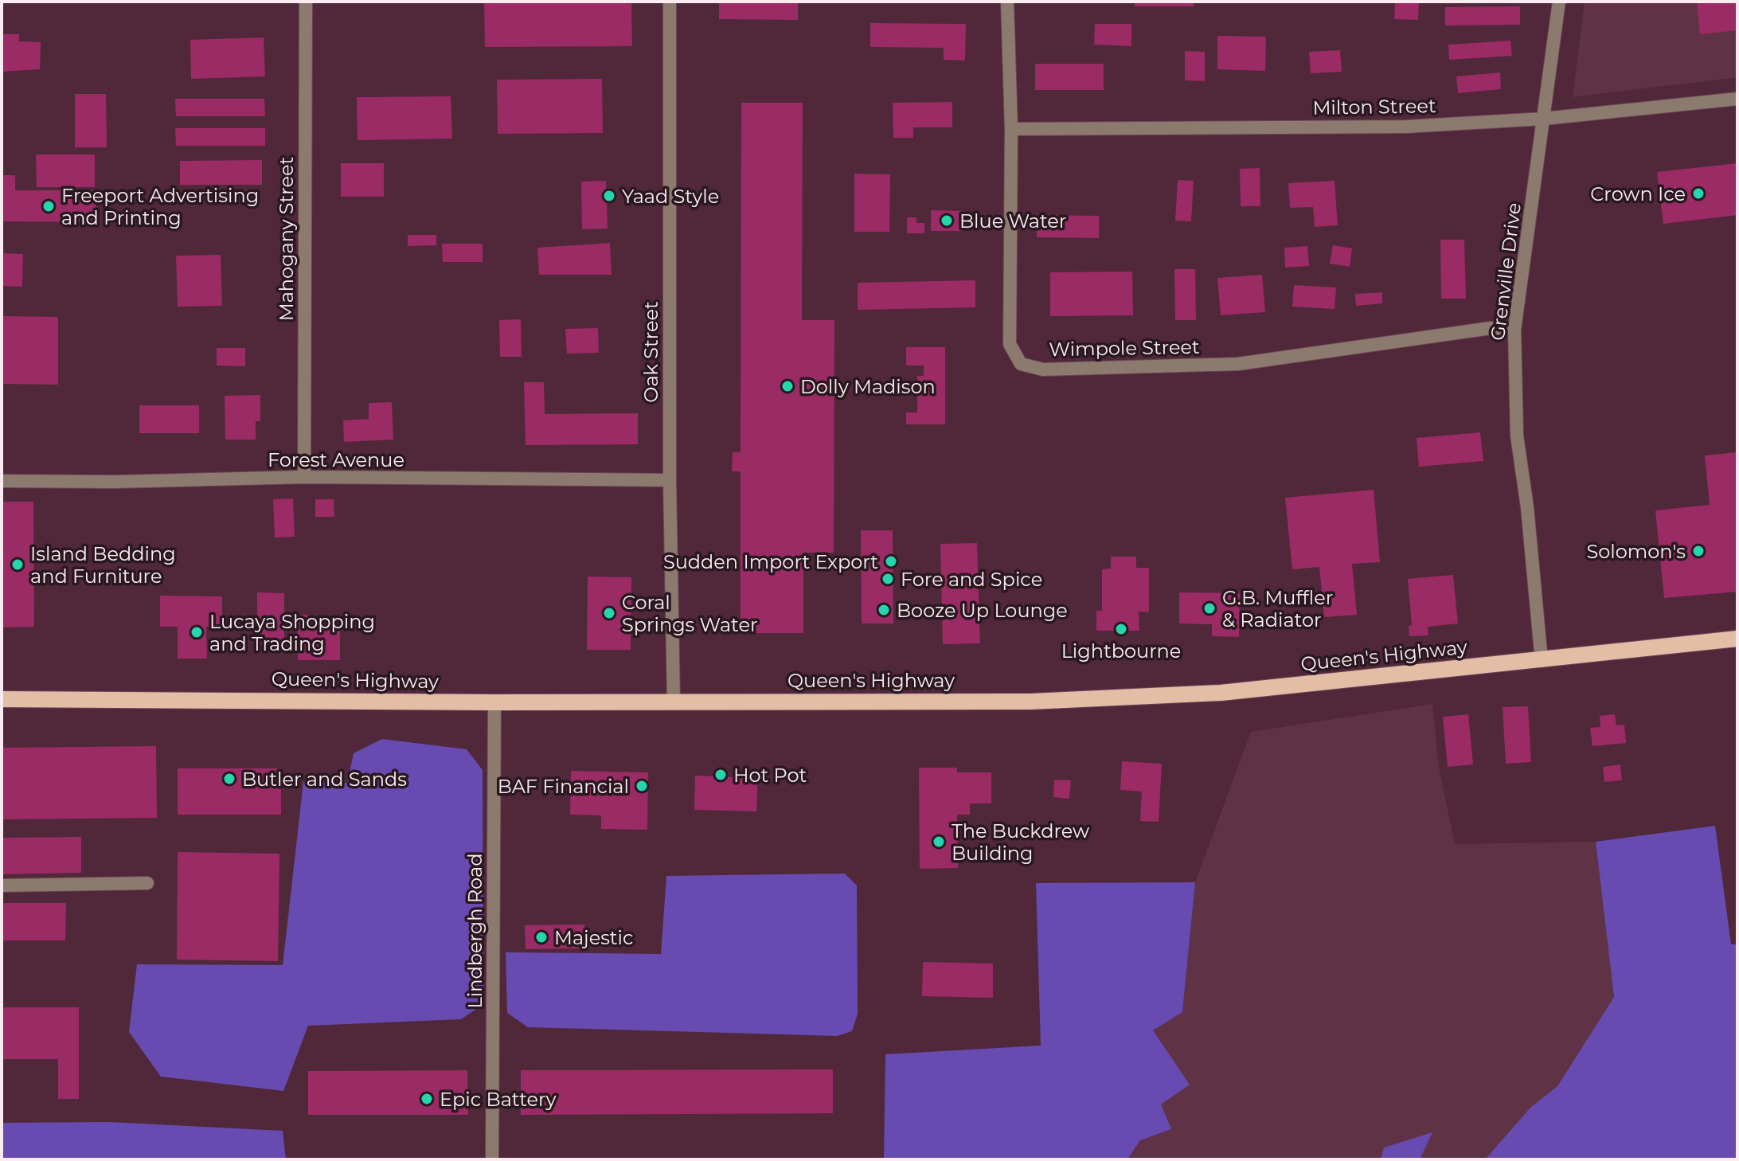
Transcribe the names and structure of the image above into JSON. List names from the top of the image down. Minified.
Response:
{"streets":{"main road":["Queen's Highway"],"street":["Milton Street","Mahogany Street","Grenville Drive","Wimpole Street","Oak Street","Forest Avenue","Lindbergh Road"]},"crossings":[["Milton Street","Grenville Drive"],["Milton Street","Wimpole Street"],["Mahogany Street","Forest Avenue"],["Grenville Drive","Wimpole Street"],["Grenville Drive","Queen's Highway"],["Oak Street","Forest Avenue"],["Oak Street","Queen's Highway"],["Queen's Highway","Lindbergh Road"]],"places":["Crown Ice","Yaad Style","Freeport Advertising and Printing","Blue Water","Dolly Madison","Solomon's","Sudden Import Export","Island Bedding and Furniture","Fore and Spice","G.B. Muffler & Radiator","Booze Up Lounge","Coral Springs Water","Lightbourne","Lucaya Shopping and Trading","Hot Pot","Butler and Sands","BAF Financial","The Buckdrew Building","Majestic","Epic Battery"]}
